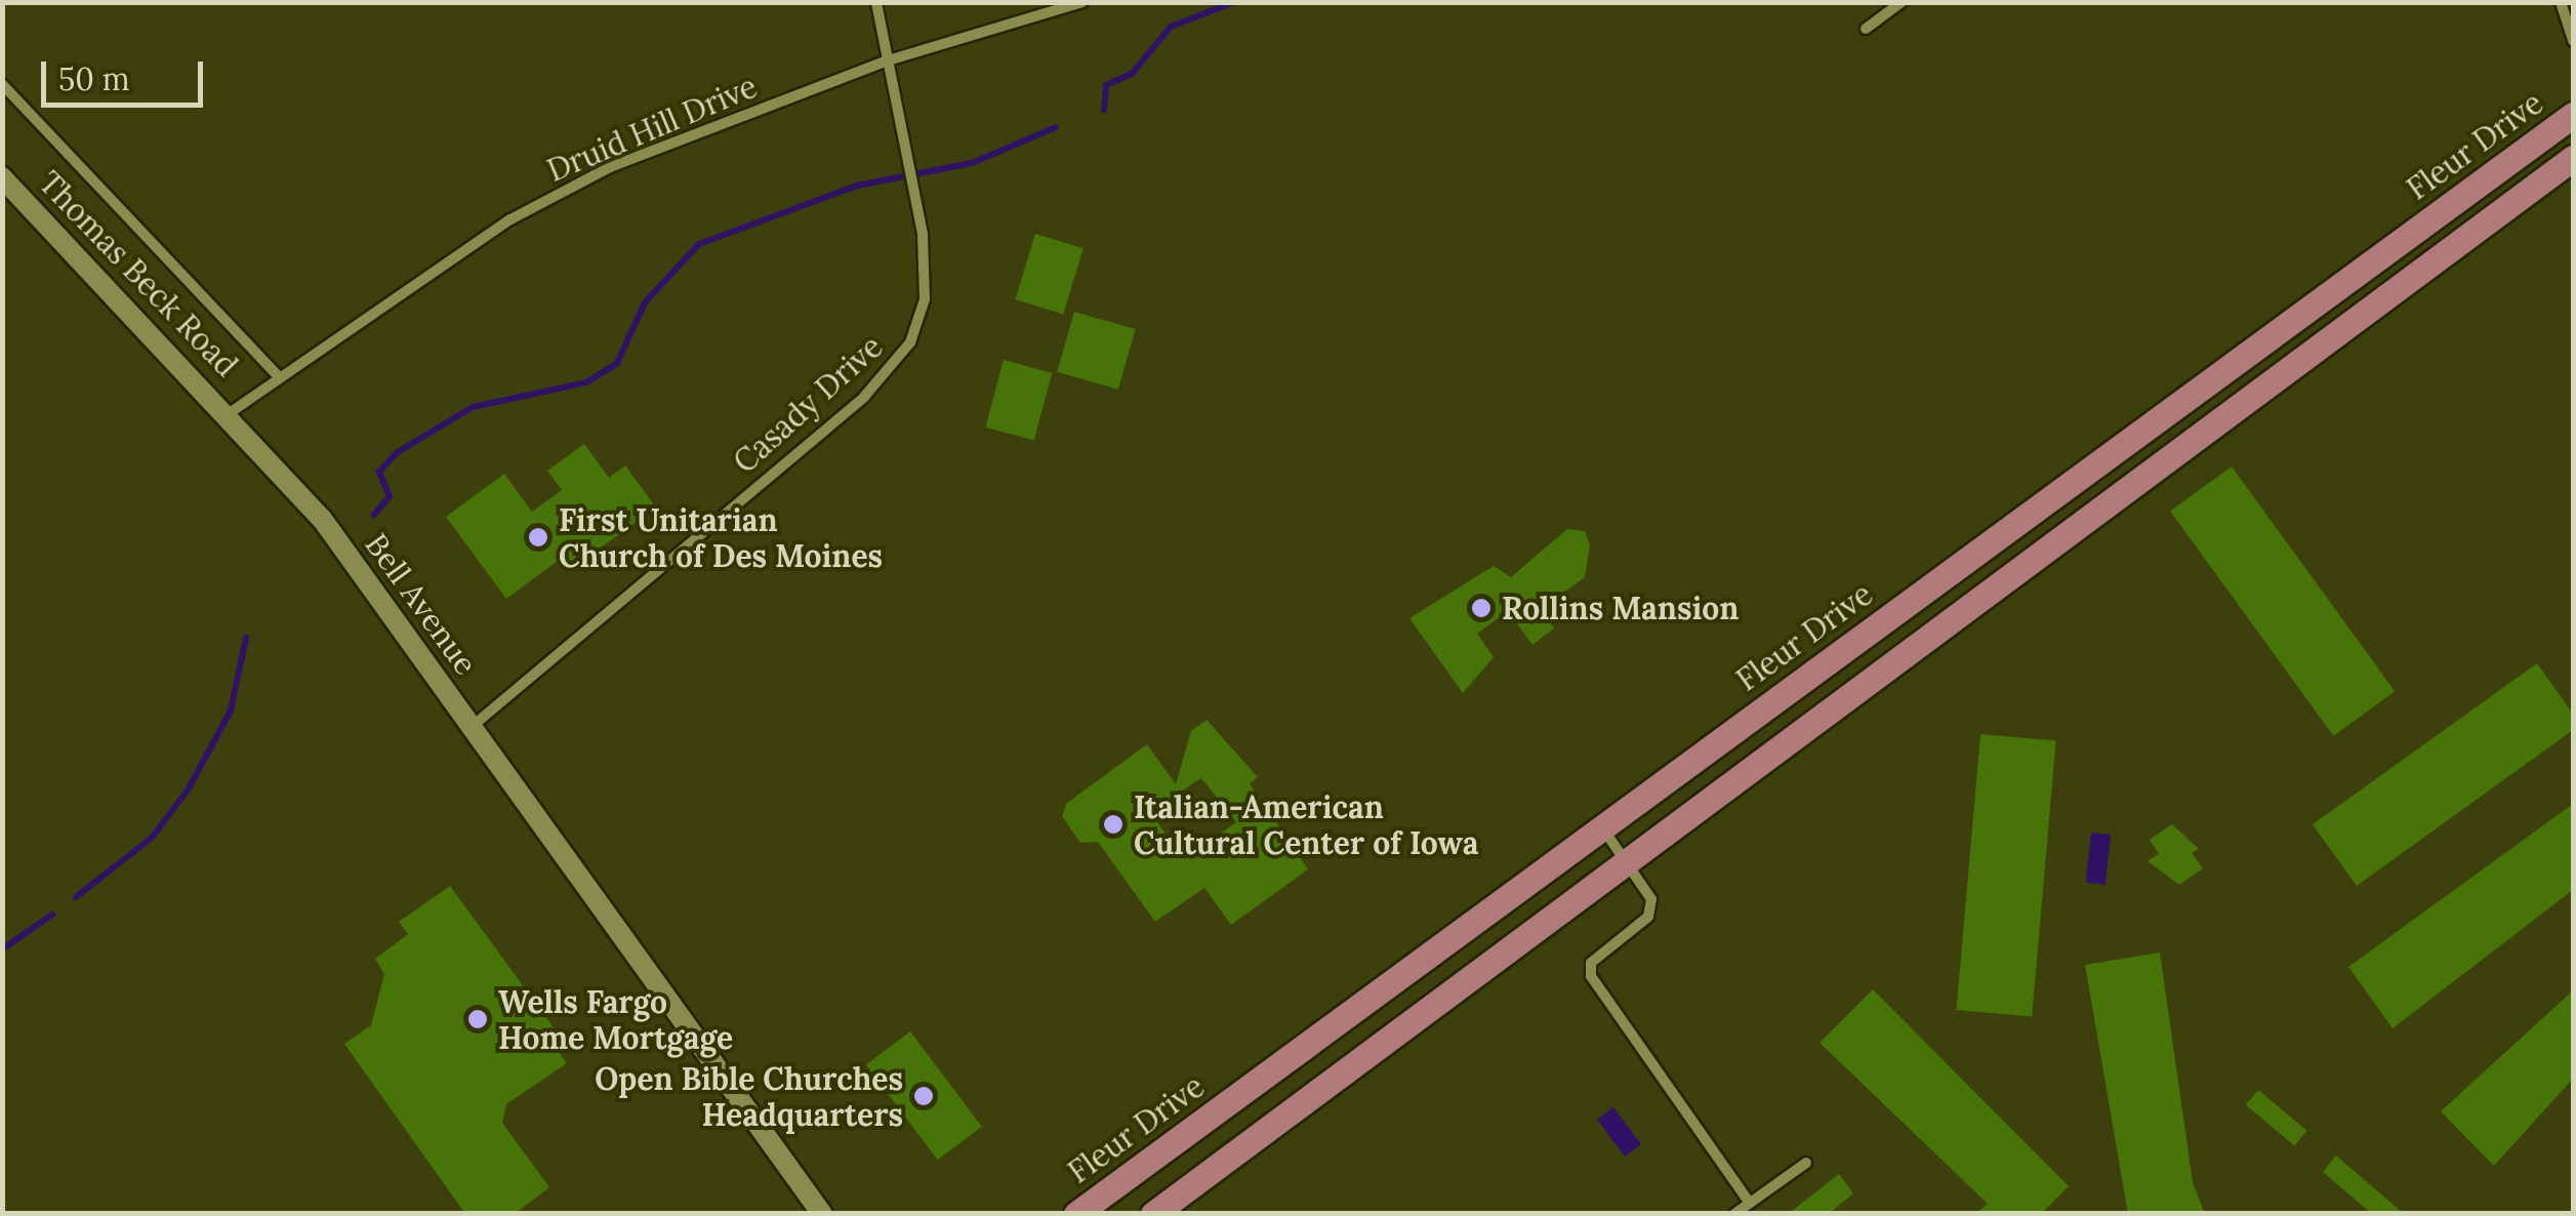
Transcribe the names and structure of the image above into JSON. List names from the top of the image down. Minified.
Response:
{"streets":{"main road":["Fleur Drive","Thomas Beck Road","Bell Avenue"],"street":["Druid Hill Drive","Casady Drive"]},"crossings":[["Druid Hill Drive","Casady Drive"],["Thomas Beck Road","Bell Avenue"],["Casady Drive","Bell Avenue"]],"places":["First Unitarian Church of Des Moines","Rollins Mansion","Italian-American Cultural Center of Iowa","Wells Fargo Home Mortgage","Open Bible Churches Headquarters"],"scale_bar":"50 m"}
